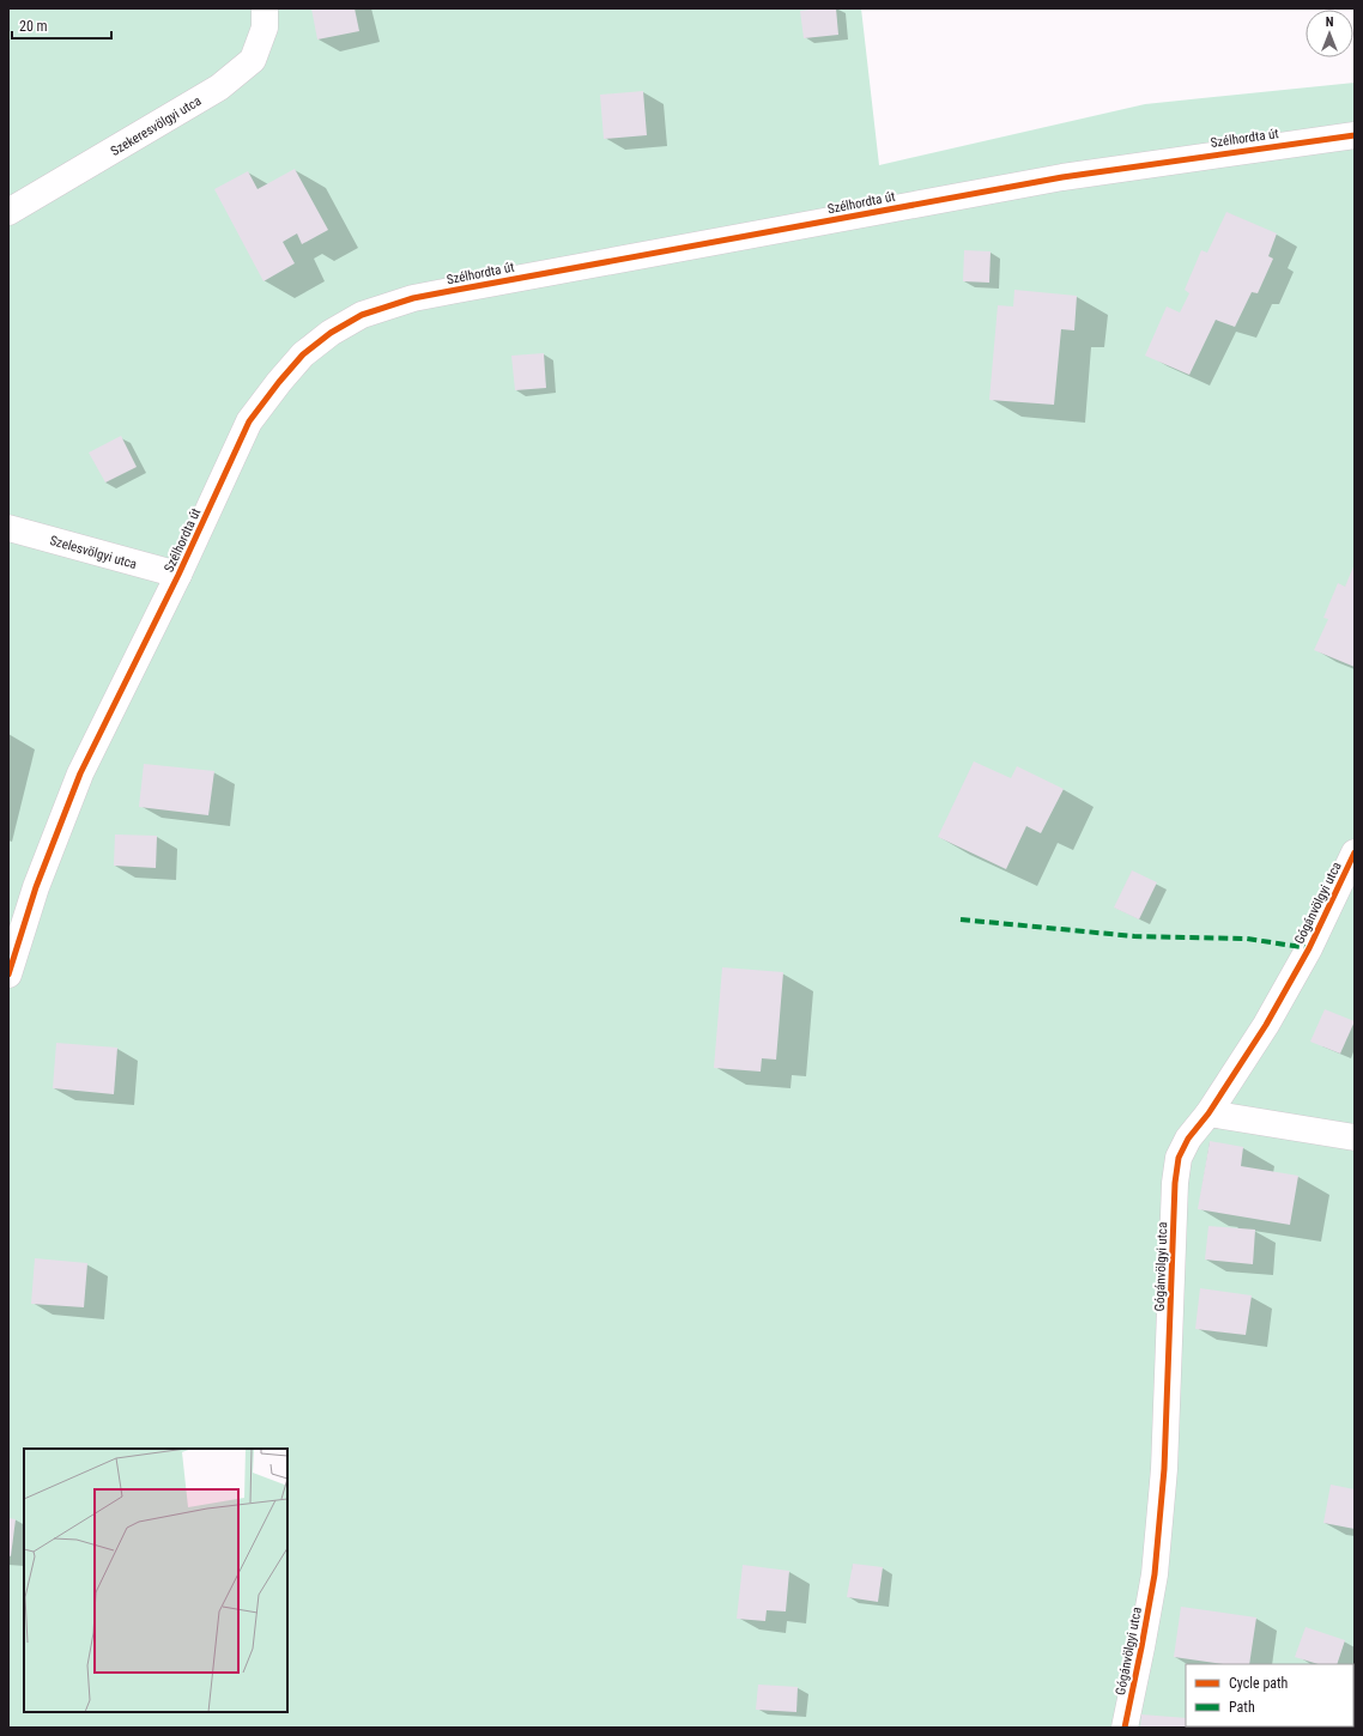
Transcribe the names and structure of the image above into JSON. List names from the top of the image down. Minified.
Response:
{"streets":{"street":["Szekeresvölgyi utca","Szélhordta út","Szelesvölgyi utca","Gógánvölgyi utca"]},"crossings":[["Szélhordta út","Szelesvölgyi utca"]],"legend":["Cycle path","Path"],"scale_bar":"20 m","north":"top"}
